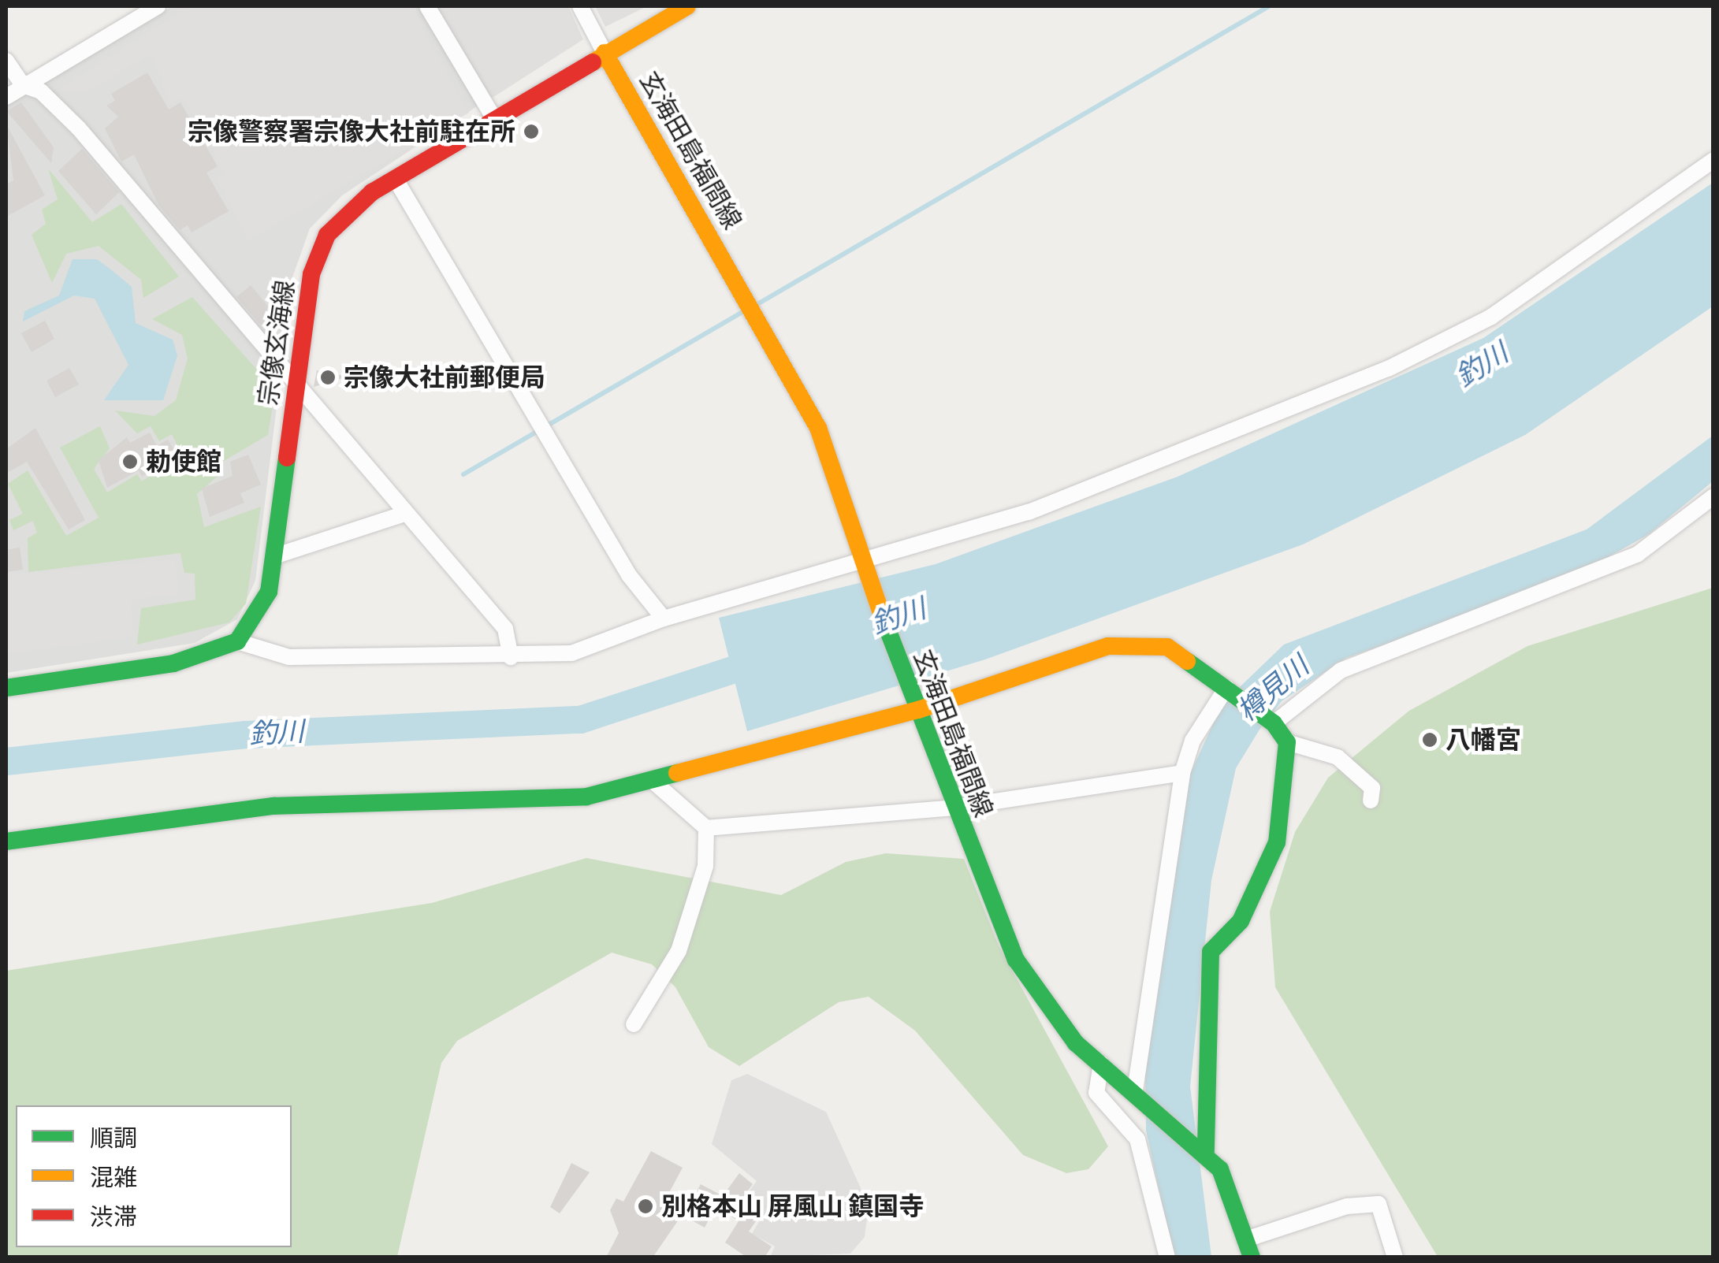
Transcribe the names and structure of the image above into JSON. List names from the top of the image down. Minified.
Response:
{"streets":{"main road":["玄海田島福間線","宗像玄海線"]},"crossings":[["玄海田島福間線","宗像玄海線"]],"water":["釣川","樽見川"],"places":["宗像警察署宗像大社前駐在所","宗像大社前郵便局","勅使館","八幡宮","別格本山 屏風山 鎮国寺"],"legend":["順調","混雑","渋滞"]}
